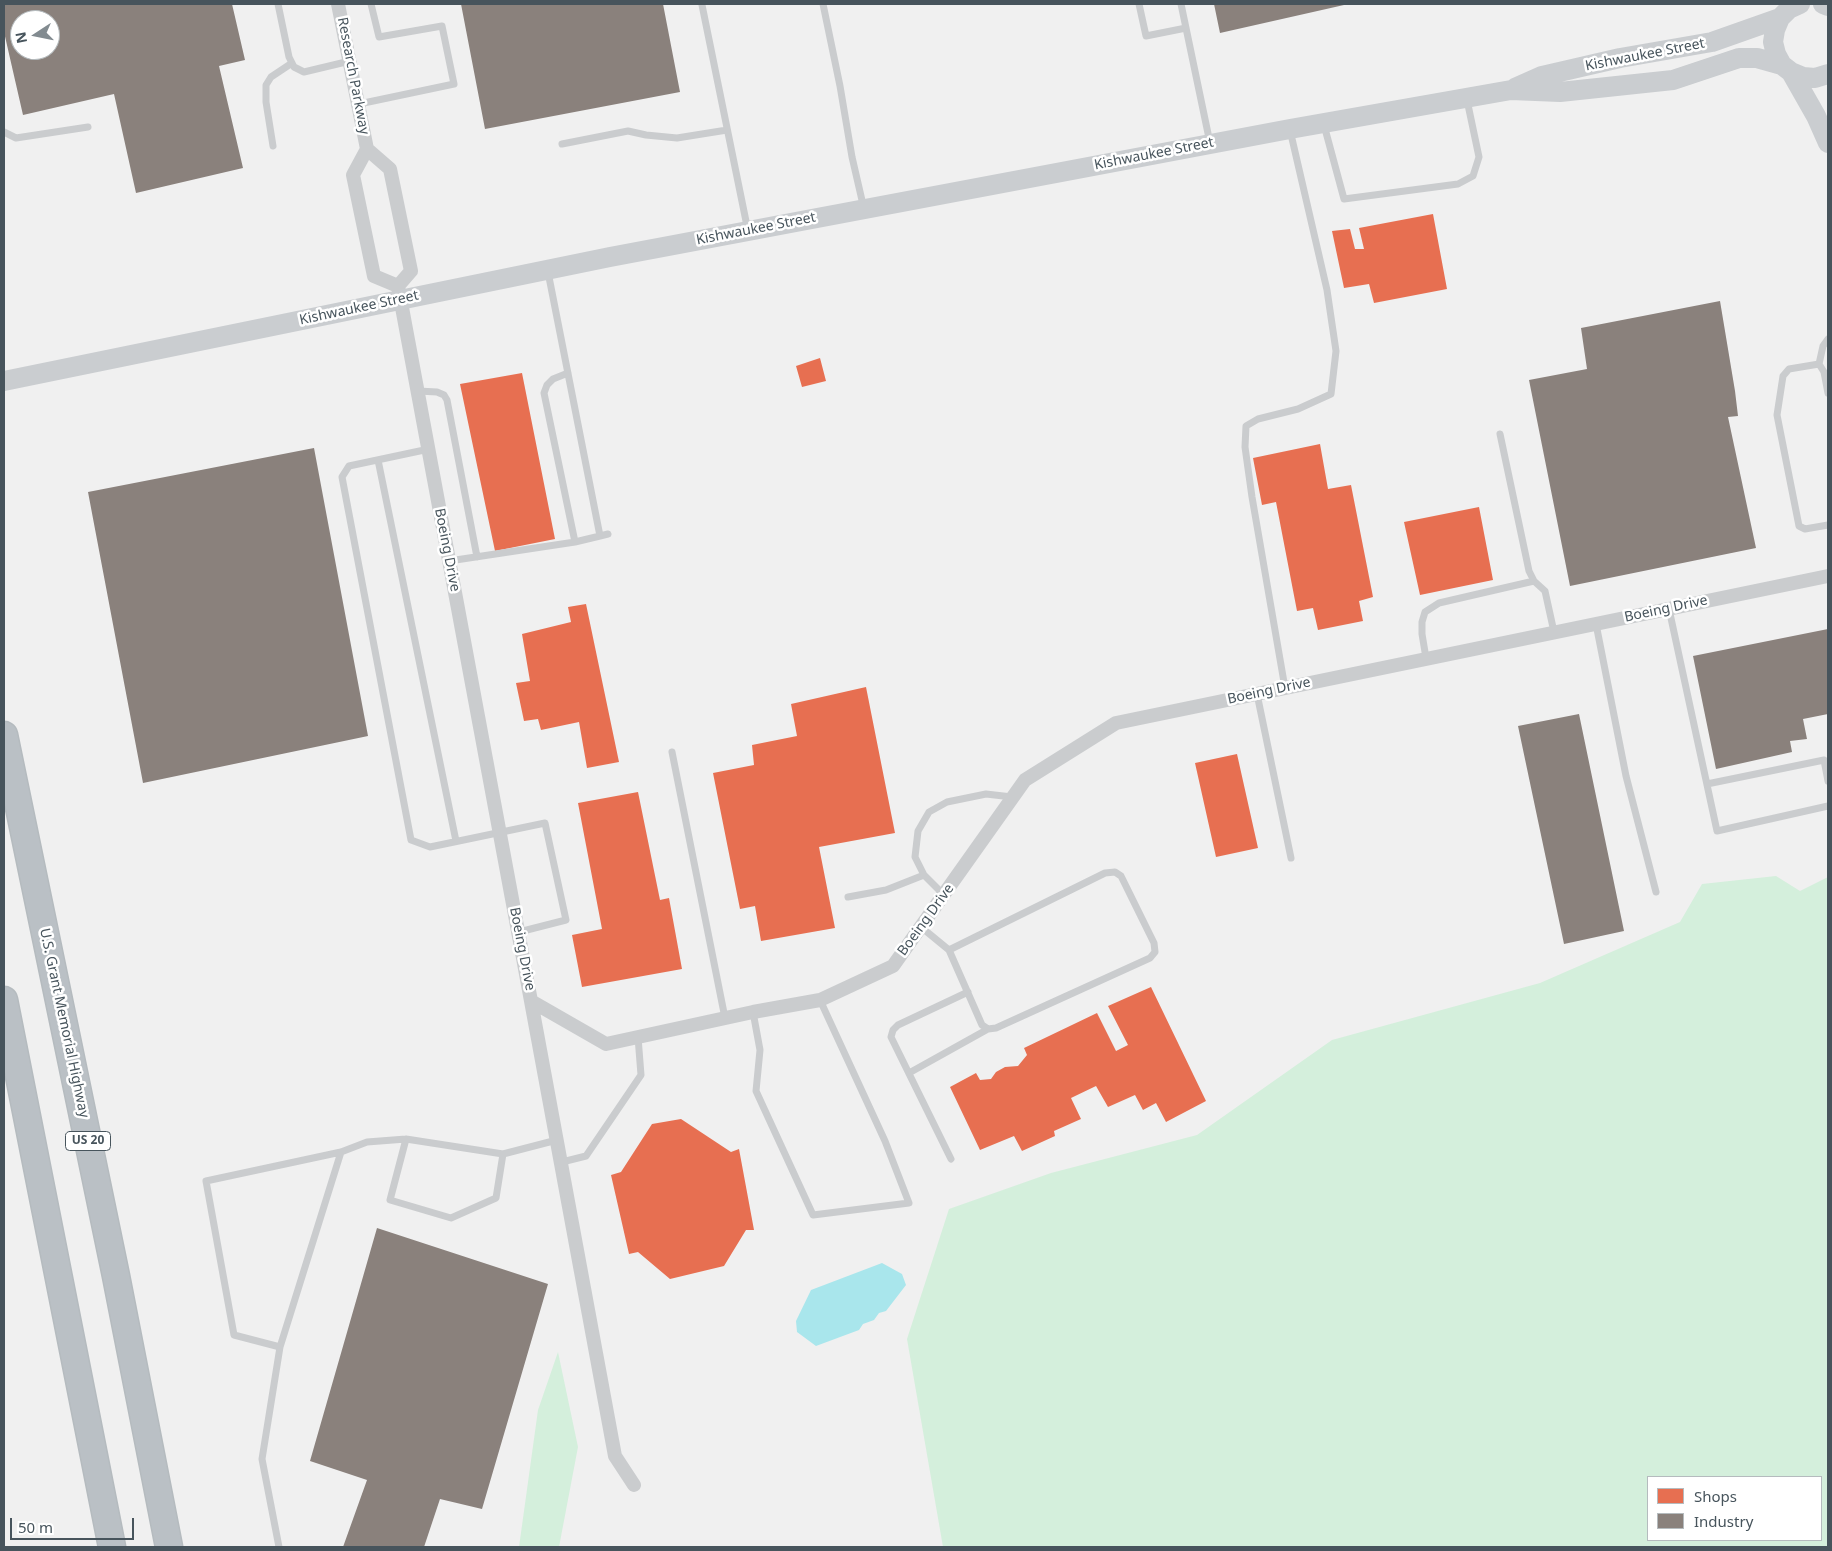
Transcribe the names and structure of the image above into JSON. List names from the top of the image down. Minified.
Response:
{"streets":{"highway":["U.S. Grant Memorial Highway","US 20"],"street":["Kishwaukee Street","Research Parkway","Boeing Drive"]},"crossings":[["Kishwaukee Street","Research Parkway"],["Kishwaukee Street","Boeing Drive"],["Research Parkway","Boeing Drive"]],"legend":["Shops","Industry"],"scale_bar":"50 m","north":"left"}
